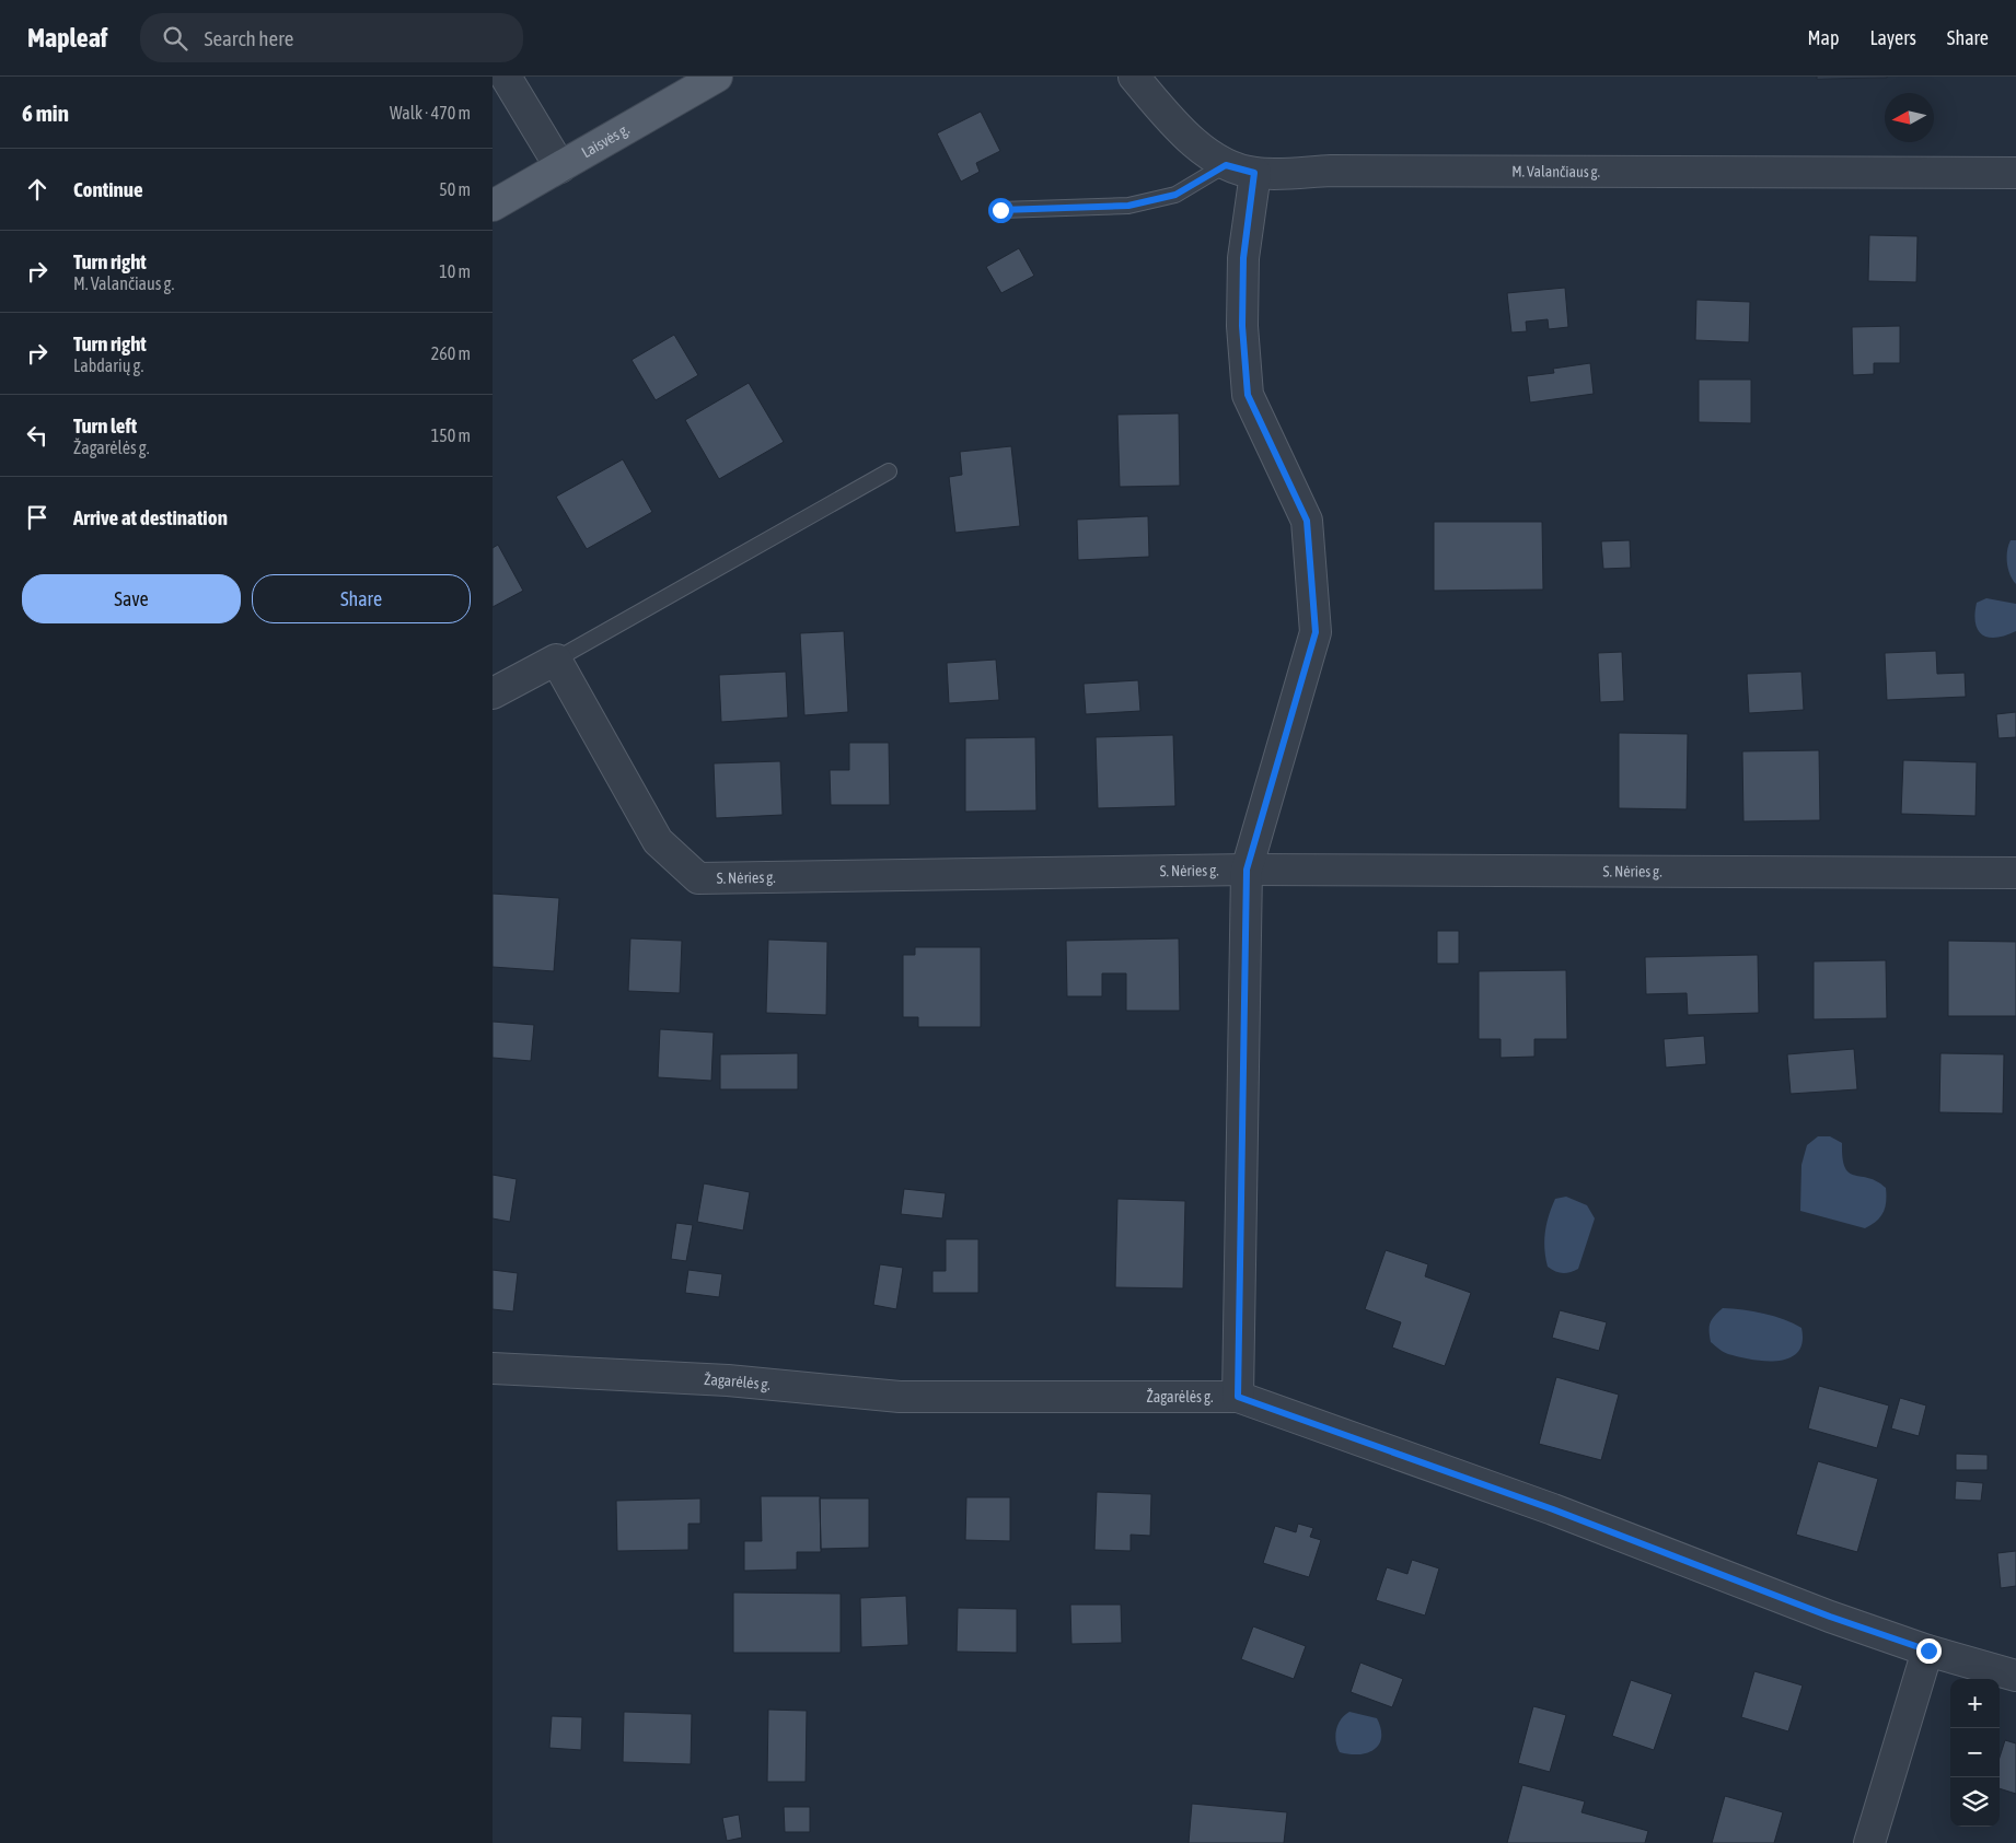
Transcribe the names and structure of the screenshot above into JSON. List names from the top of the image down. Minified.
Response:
{"streets":{"main road":["Laisvės g."],"street":["M. Valančiaus g.","S. Nėries g.","Žagarėlės g."]},"north":"left","page":{"header":"Mapleaf","search":"Search here","nav":["Map","Layers","Share"],"heading":["6 min","Walk · 470 m"],"list":[["Continue","50 m"],["Turn right","M. Valančiaus g.","10 m"],["Turn right","Labdarių g.","260 m"],["Turn left","Žagarėlės g.","150 m"],"Arrive at destination"],"buttons":["Save","Share"],"map_buttons":["+","−"]}}
